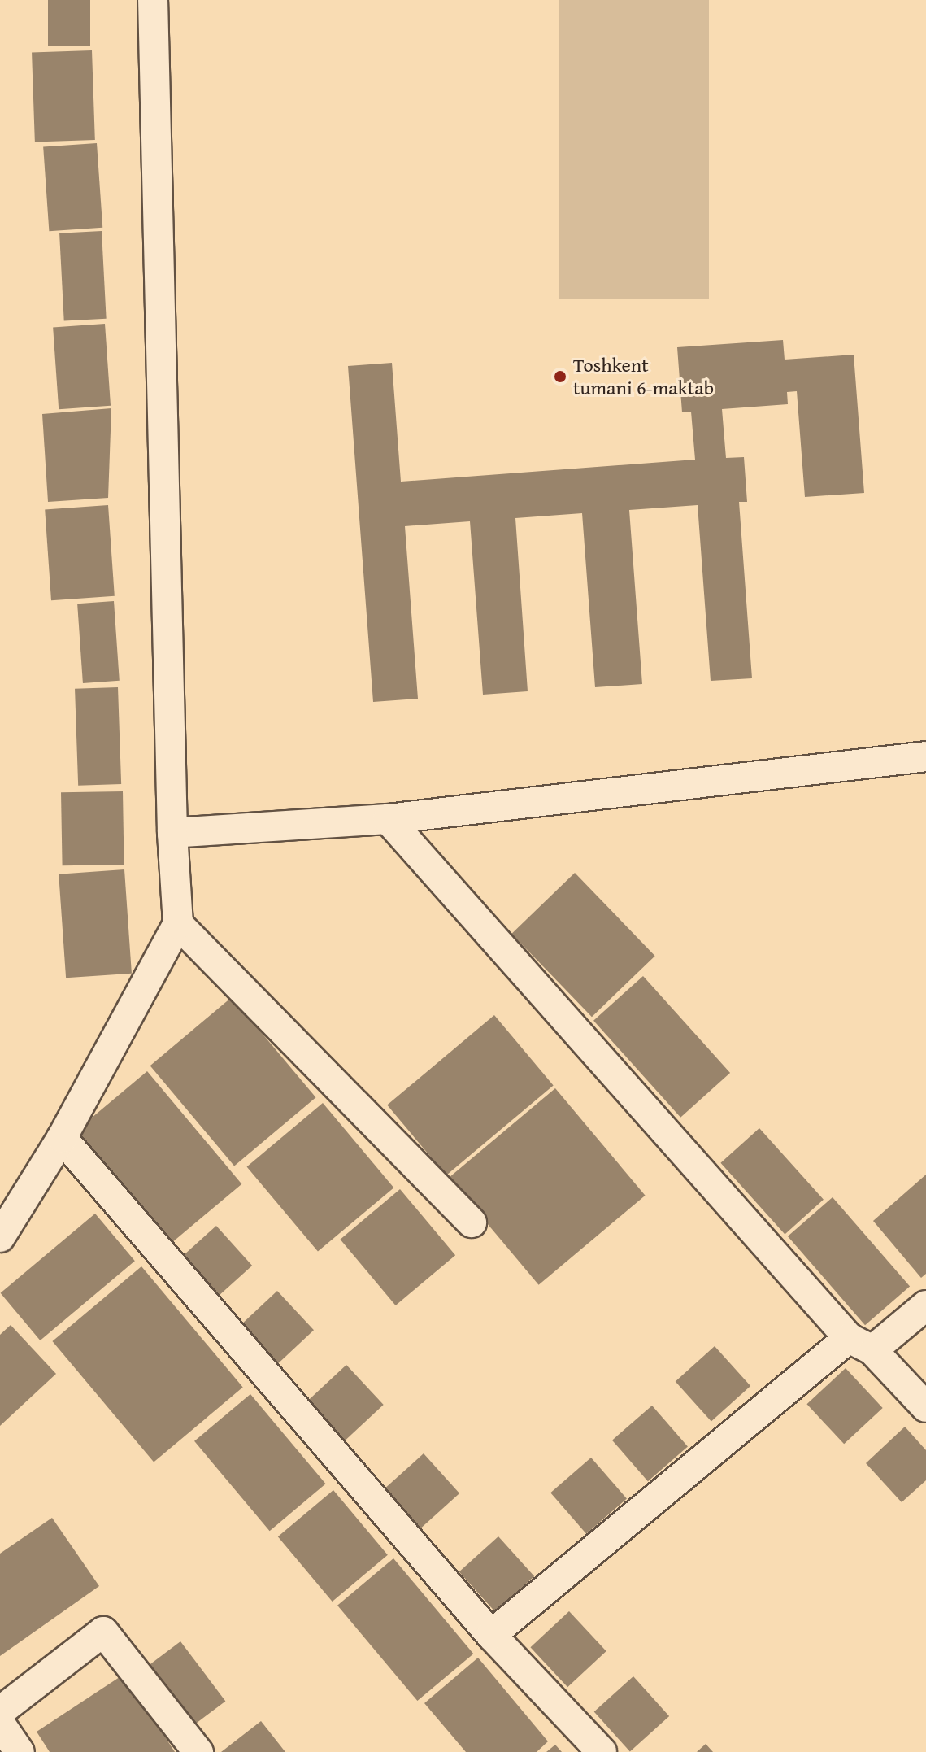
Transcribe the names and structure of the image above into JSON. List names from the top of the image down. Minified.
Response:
{"places":["Toshkent tumani 6-maktab"]}
